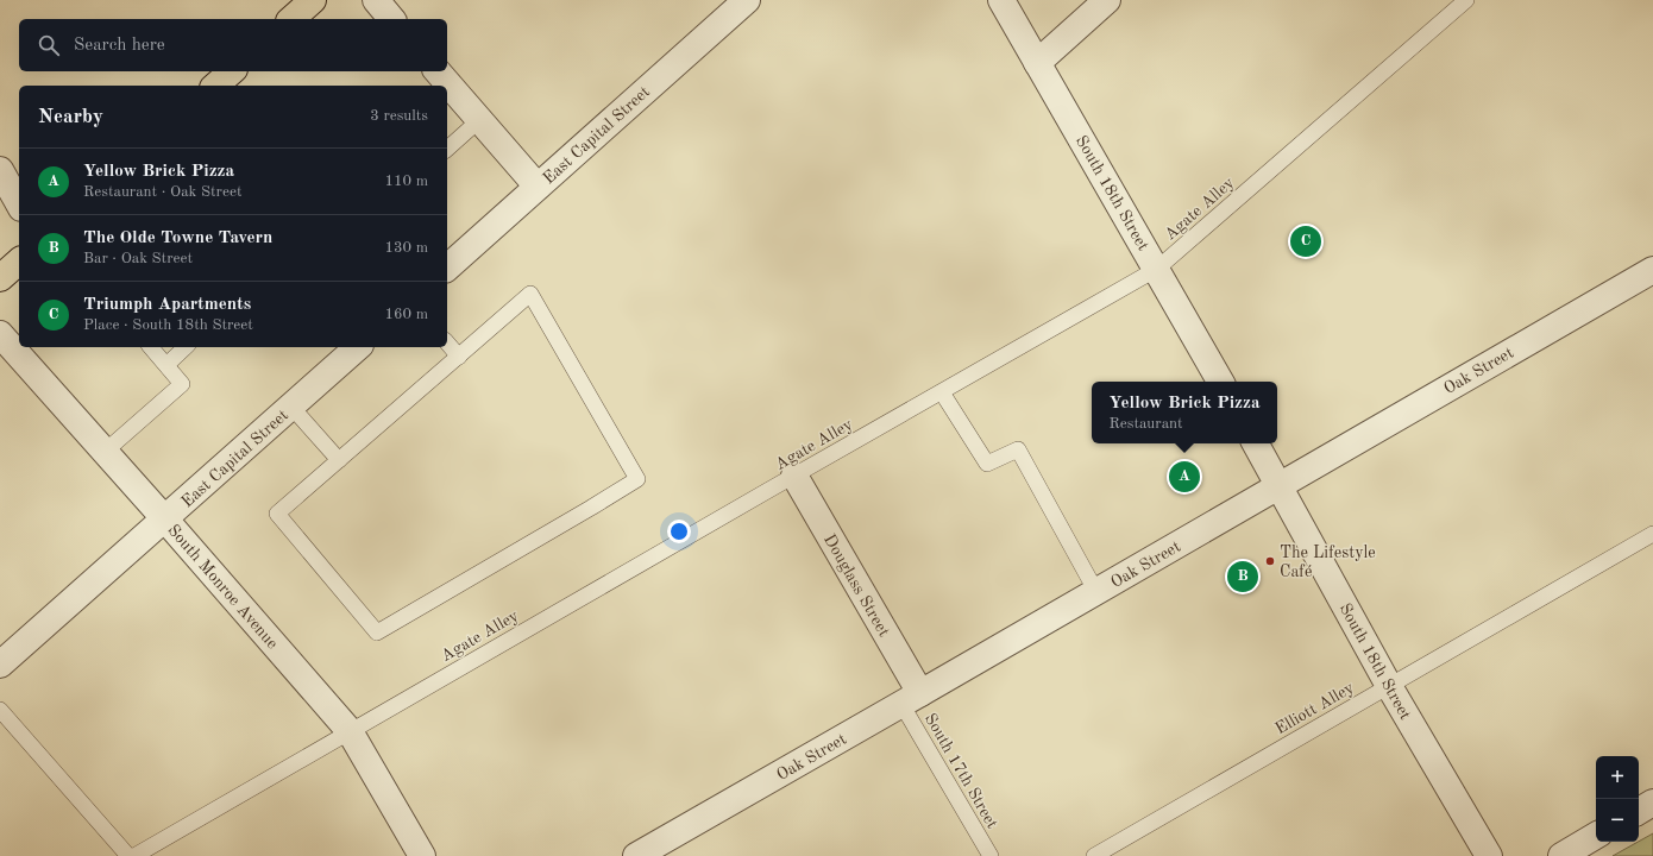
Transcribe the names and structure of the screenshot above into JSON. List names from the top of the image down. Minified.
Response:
{"streets":{"street":["East Capital Street","South 18th Street","Oak Street","Douglass Street","South Monroe Avenue"],"lane":["Agate Alley","Elliott Alley","South 17th Street"]},"crossings":[["East Capital Street","South Monroe Avenue"],["South 18th Street","Agate Alley"],["South 18th Street","Oak Street"],["South 18th Street","Elliott Alley"],["Agate Alley","Douglass Street"],["Agate Alley","South Monroe Avenue"],["Oak Street","Douglass Street"],["Oak Street","South 17th Street"],["Douglass Street","South 17th Street"]],"places":["The Lifestyle Café"],"page":{"search":"Search here","heading":["Nearby","3 results"],"list":[{"mark":"A","name":"Yellow Brick Pizza","note":"Restaurant · Oak Street","value":"110 m"},{"mark":"B","name":"The Olde Towne Tavern","note":"Bar · Oak Street","value":"130 m"},{"mark":"C","name":"Triumph Apartments","note":"Place · South 18th Street","value":"160 m"}],"pins":["C","A","B"],"popup":["Yellow Brick Pizza","Restaurant"],"map_buttons":["+","−"]}}
